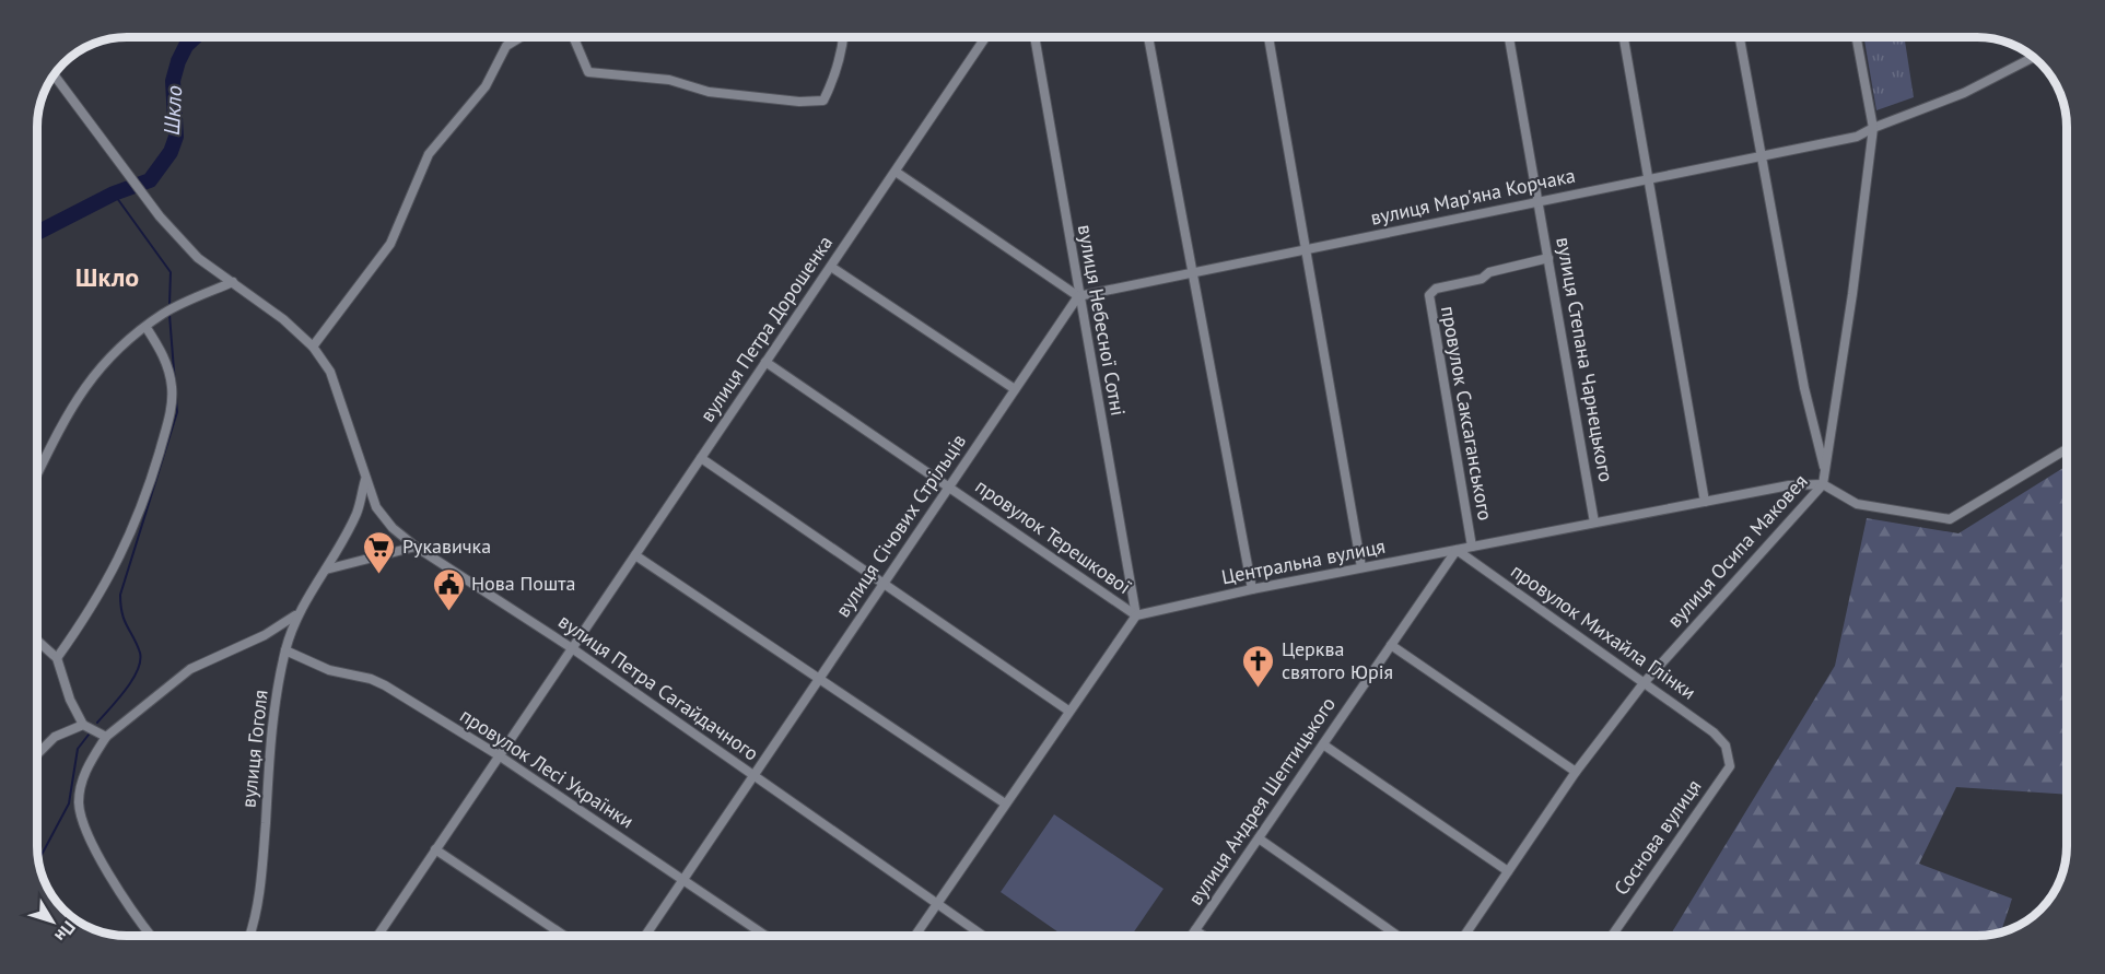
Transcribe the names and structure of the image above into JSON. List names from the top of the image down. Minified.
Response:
{"streets":{"street":["вулиця Мар'яна Корчака","вулиця Небесної Сотні","вулиця Петра Дорошенка","вулиця Степана Чарнецького","провулок Саксаганського","вулиця Січових Стрільців","провулок Терешкової","вулиця Осипа Маковея","Центральна вулиця","провулок Михайла Глінки","вулиця Петра Сагайдачного","вулиця Гоголя","провулок Лесі Українки","вулиця Андрея Шептицького","Соснова вулиця"]},"crossings":[["вулиця Мар'яна Корчака","вулиця Небесної Сотні"],["вулиця Мар'яна Корчака","вулиця Степана Чарнецького"],["вулиця Мар'яна Корчака","вулиця Січових Стрільців"],["вулиця Мар'яна Корчака","вулиця Осипа Маковея"],["вулиця Небесної Сотні","вулиця Січових Стрільців"],["вулиця Небесної Сотні","провулок Терешкової"],["вулиця Небесної Сотні","Центральна вулиця"],["вулиця Петра Дорошенка","провулок Терешкової"],["вулиця Петра Дорошенка","вулиця Петра Сагайдачного"],["вулиця Петра Дорошенка","провулок Лесі Українки"],["вулиця Степана Чарнецького","провулок Саксаганського"],["вулиця Степана Чарнецького","Центральна вулиця"],["провулок Саксаганського","Центральна вулиця"],["вулиця Січових Стрільців","провулок Терешкової"],["вулиця Січових Стрільців","вулиця Петра Сагайдачного"],["вулиця Січових Стрільців","провулок Лесі Українки"],["провулок Терешкової","Центральна вулиця"],["вулиця Осипа Маковея","Центральна вулиця"],["вулиця Осипа Маковея","провулок Михайла Глінки"],["Центральна вулиця","провулок Михайла Глінки"],["Центральна вулиця","вулиця Андрея Шептицького"],["провулок Михайла Глінки","вулиця Андрея Шептицького"],["провулок Михайла Глінки","Соснова вулиця"],["вулиця Петра Сагайдачного","вулиця Гоголя"],["вулиця Гоголя","провулок Лесі Українки"]],"districts":["Шкло"],"water":["Шкло"],"places":{"supermarket":["Рукавичка"],"public building":["Нова Пошта"],"church":["Церква святого Юрія"]},"north":"bottom right"}
